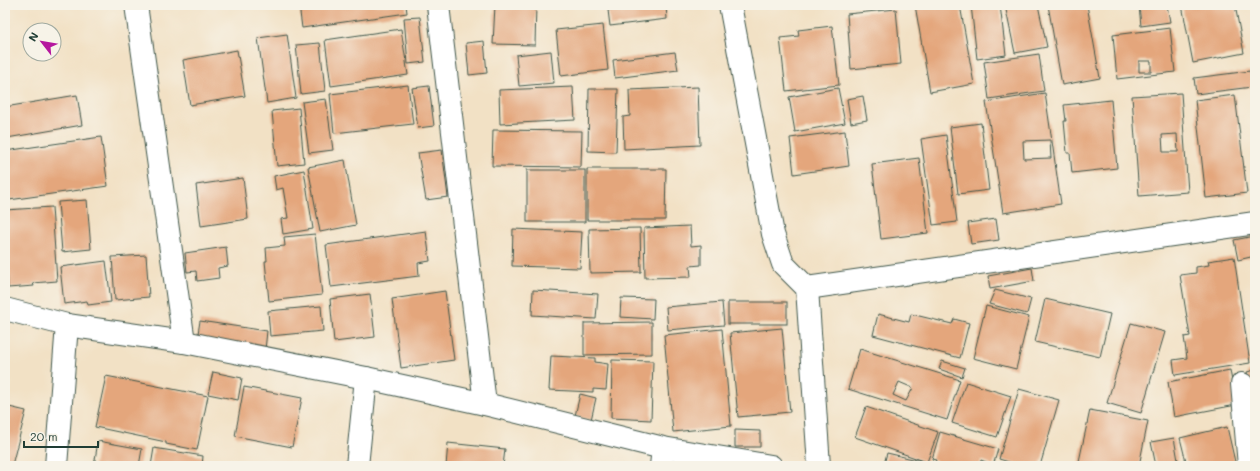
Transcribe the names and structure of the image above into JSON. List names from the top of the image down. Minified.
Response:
{"scale_bar":"20 m","north":"top left"}
